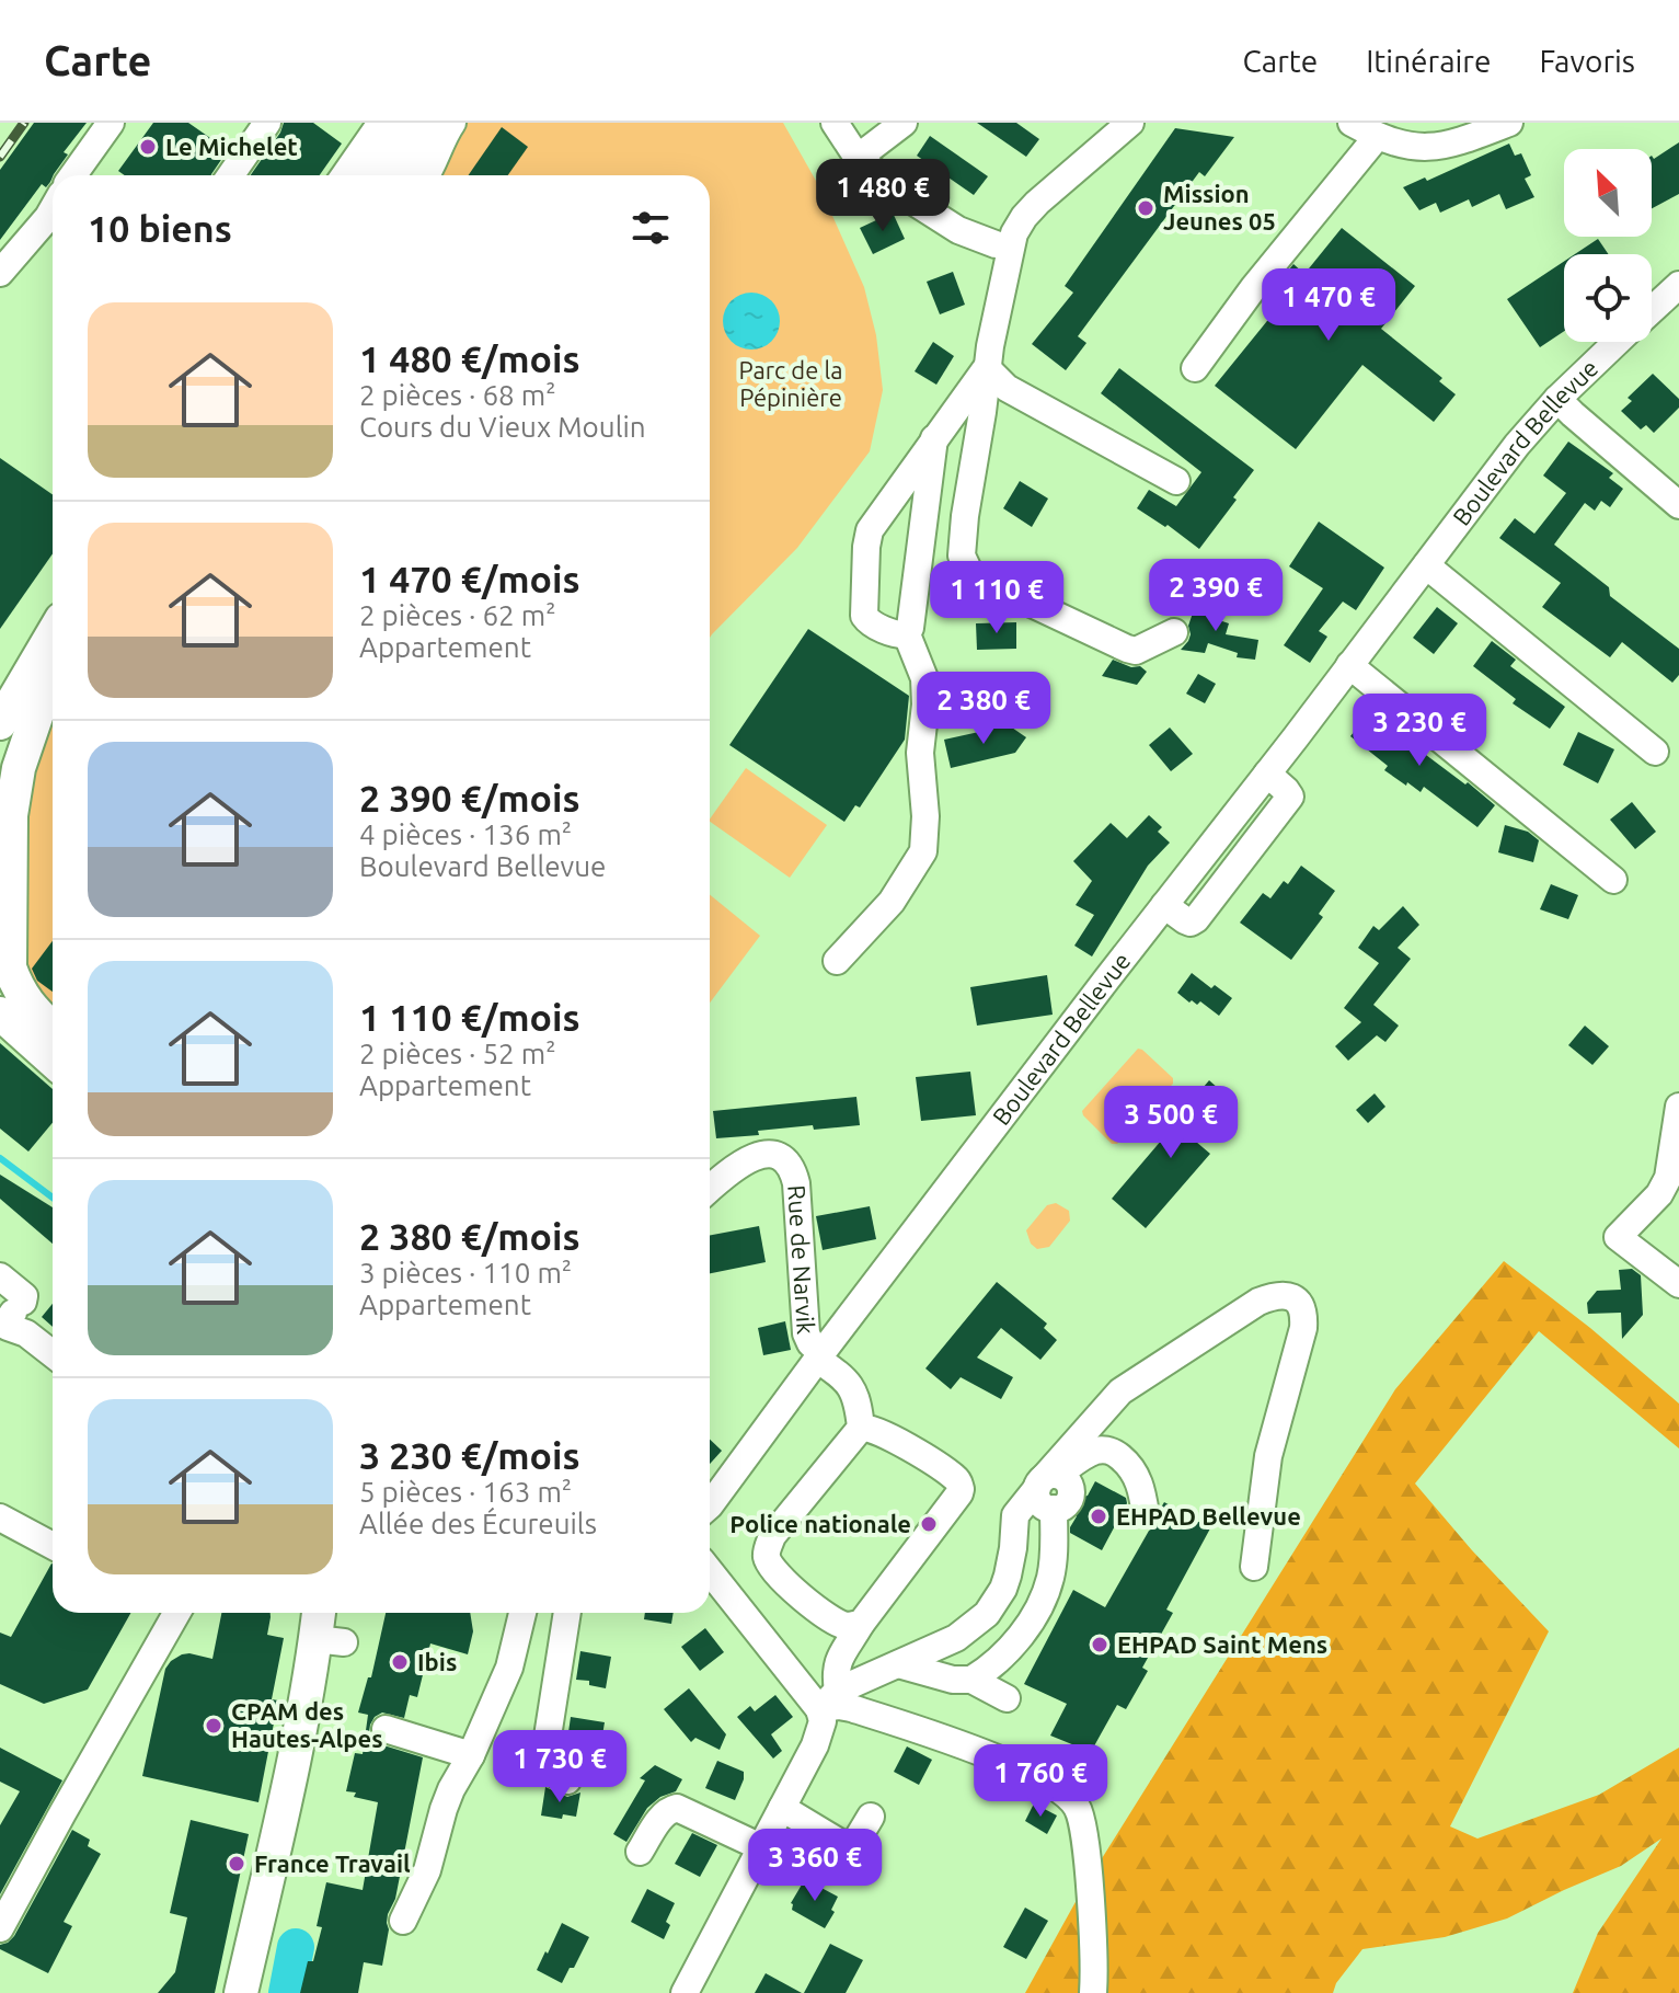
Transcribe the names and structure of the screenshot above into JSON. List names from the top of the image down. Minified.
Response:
{"streets":{"street":["Boulevard Bellevue","Rue de Narvik"]},"crossings":[["Boulevard Bellevue","Rue de Narvik"]],"parks":["Parc de la Pépinière"],"places":["Le Michelet","Mission Jeunes 05","EHPAD Bellevue","Police nationale","EHPAD Saint Mens","Ibis","CPAM des Hautes-Alpes","France Travail"],"north":"top left","page":{"header":"Carte","nav":["Carte","Itinéraire","Favoris"],"price":["1 480 €","1 470 €","2 390 €","1 110 €","2 380 €","3 230 €","3 500 €","1 730 €","1 760 €","3 360 €"],"heading":"10 biens","list":[{"name":"1 480 €/mois","note":"2 pièces · 68 m² · Cours du Vieux Moulin"},{"name":"1 470 €/mois","note":"2 pièces · 62 m² · Appartement"},{"name":"2 390 €/mois","note":"4 pièces · 136 m² · Boulevard Bellevue"},{"name":"1 110 €/mois","note":"2 pièces · 52 m² · Appartement"},{"name":"2 380 €/mois","note":"3 pièces · 110 m² · Appartement"},{"name":"3 230 €/mois","note":"5 pièces · 163 m² · Allée des Écureuils"}]}}
